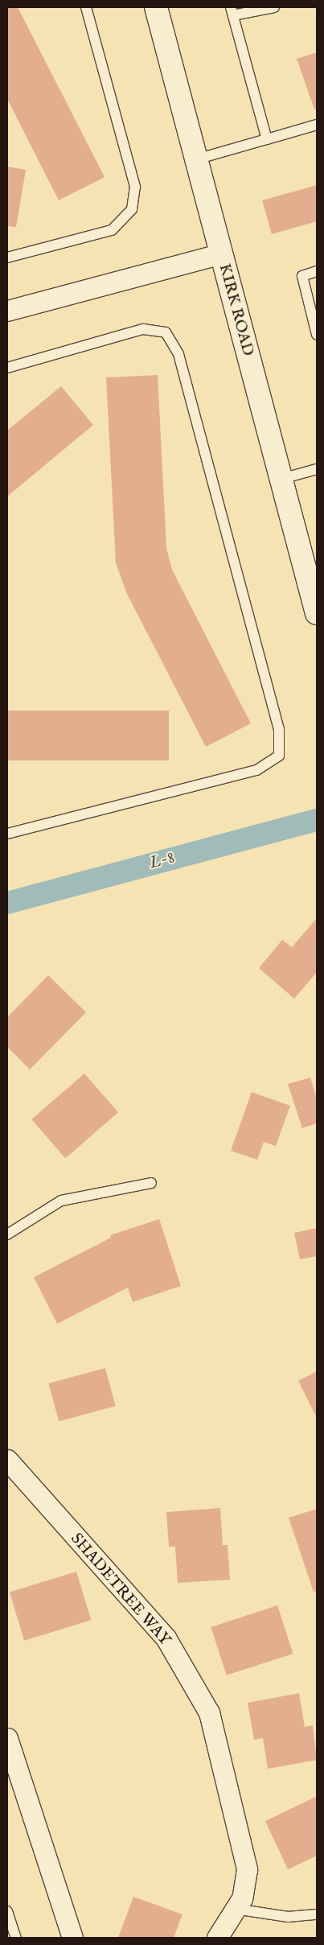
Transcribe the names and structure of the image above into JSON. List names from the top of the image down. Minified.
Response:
{"streets":{"street":["KIRK ROAD","SHADETREE WAY"]},"water":["L-8"]}
